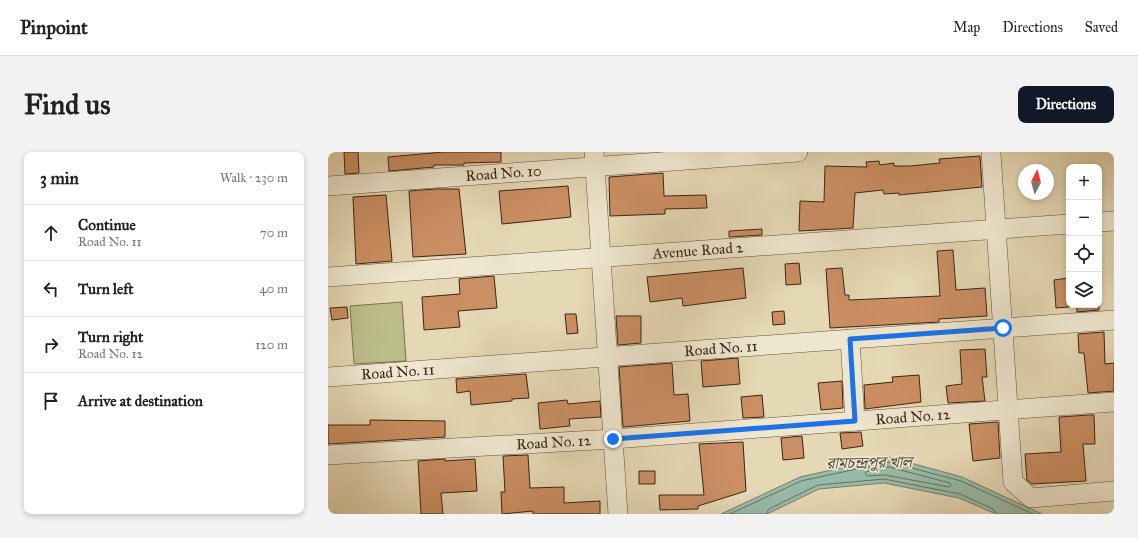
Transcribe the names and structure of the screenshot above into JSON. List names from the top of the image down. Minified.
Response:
{"streets":{"street":["Road No. 10","Avenue Road 2","Road No. 11","Road No. 12"]},"water":["রামচন্দ্রপুর খাল"],"north":"top","page":{"header":"Pinpoint","nav":["Map","Directions","Saved"],"buttons":"Directions","title":"Find us","heading":["3 min","Walk · 230 m"],"map_buttons":["+","−"],"list":[["Continue","Road No. 11","70 m"],["Turn left","40 m"],["Turn right","Road No. 12","120 m"],"Arrive at destination"]}}
